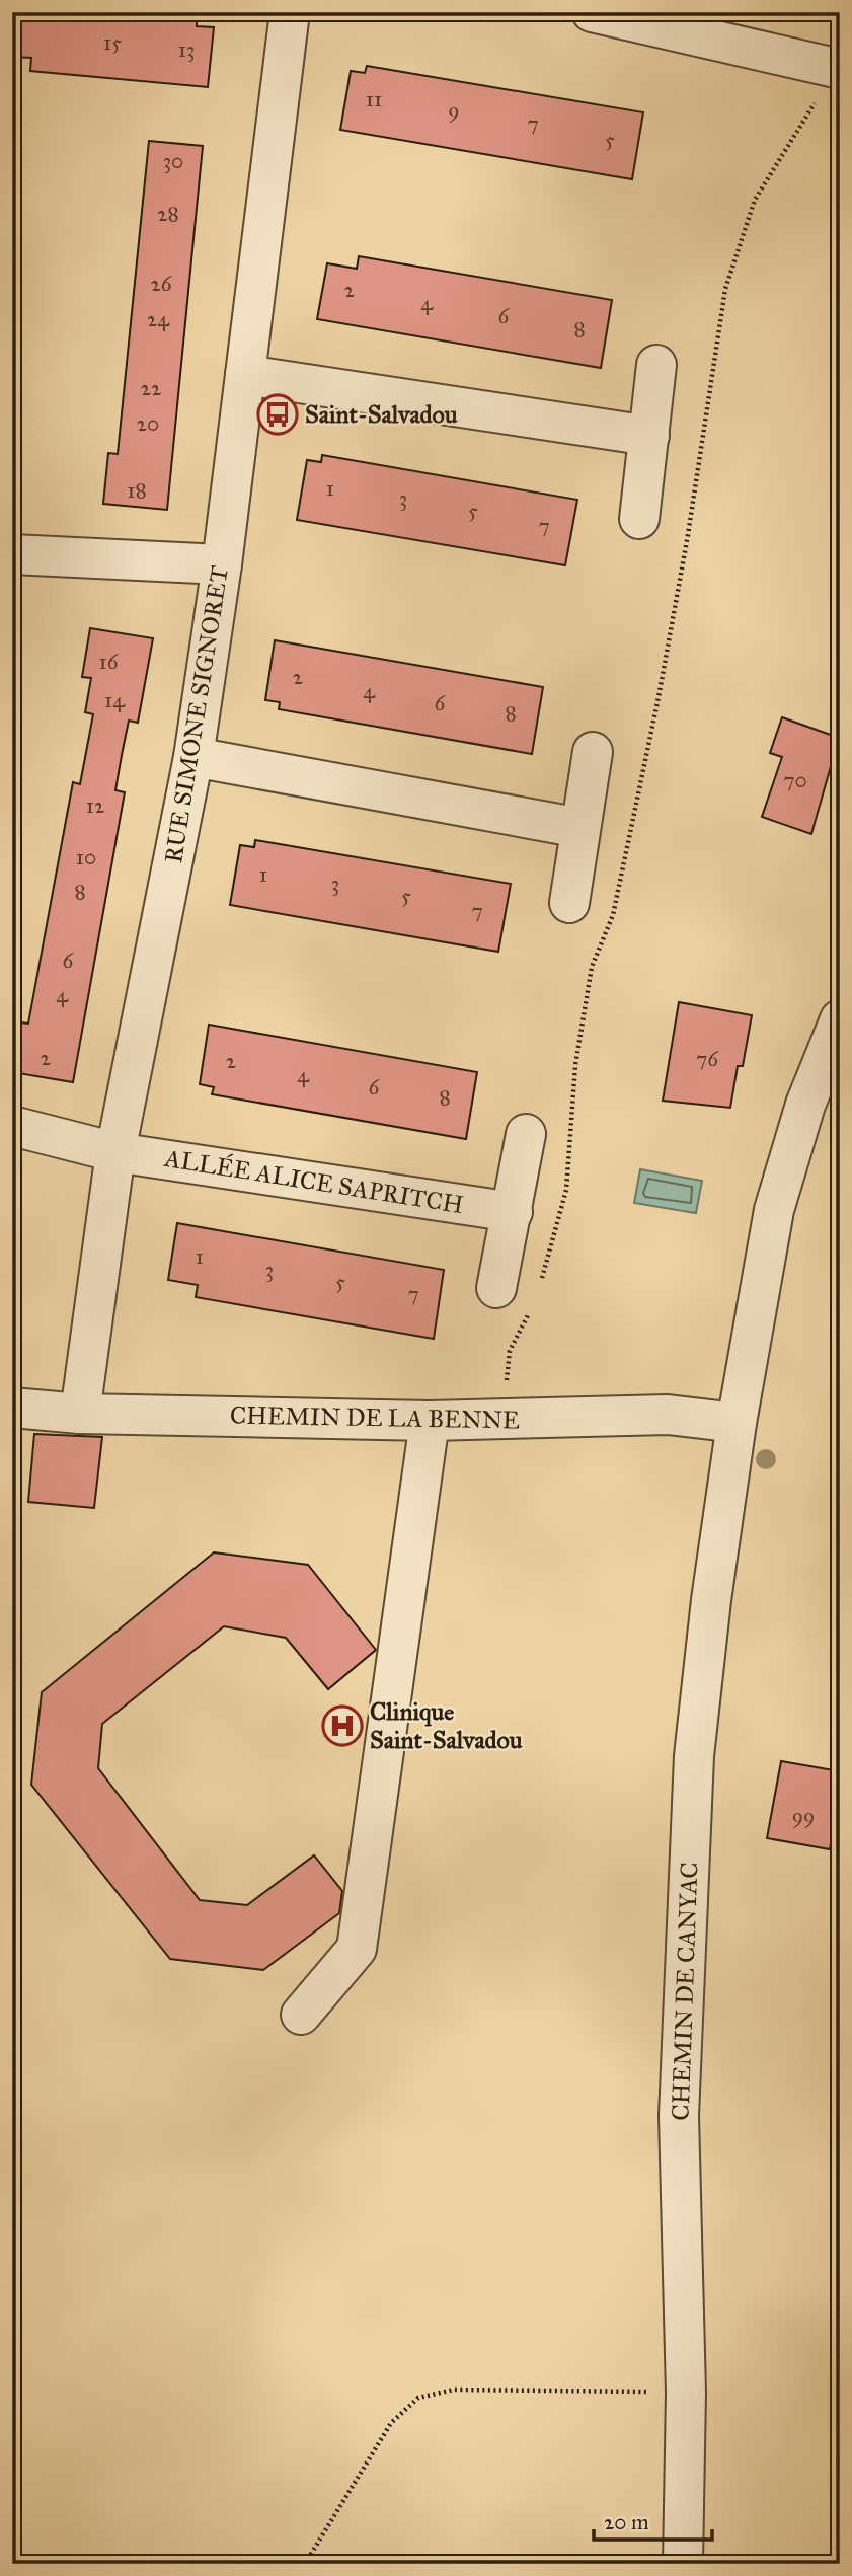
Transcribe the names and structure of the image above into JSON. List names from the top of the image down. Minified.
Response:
{"streets":{"street":["RUE SIMONE SIGNORET","ALLÉE ALICE SAPRITCH","CHEMIN DE LA BENNE","CHEMIN DE CANYAC"]},"crossings":[["RUE SIMONE SIGNORET","ALLÉE ALICE SAPRITCH"],["RUE SIMONE SIGNORET","CHEMIN DE LA BENNE"],["CHEMIN DE LA BENNE","CHEMIN DE CANYAC"]],"places":{"bus stop":["Saint-Salvadou"],"hospital":["Clinique Saint-Salvadou"]},"house_numbers":["15","13","11","9","7","5","30","28","26","2","4","6","24","8","22","20","1","18","3","5","7","16","2","4","14","6","8","70","12","10","1","3","8","5","7","6","4","2","76","2","4","6","8","1","3","5","7","99"],"scale_bar":"20 m"}
